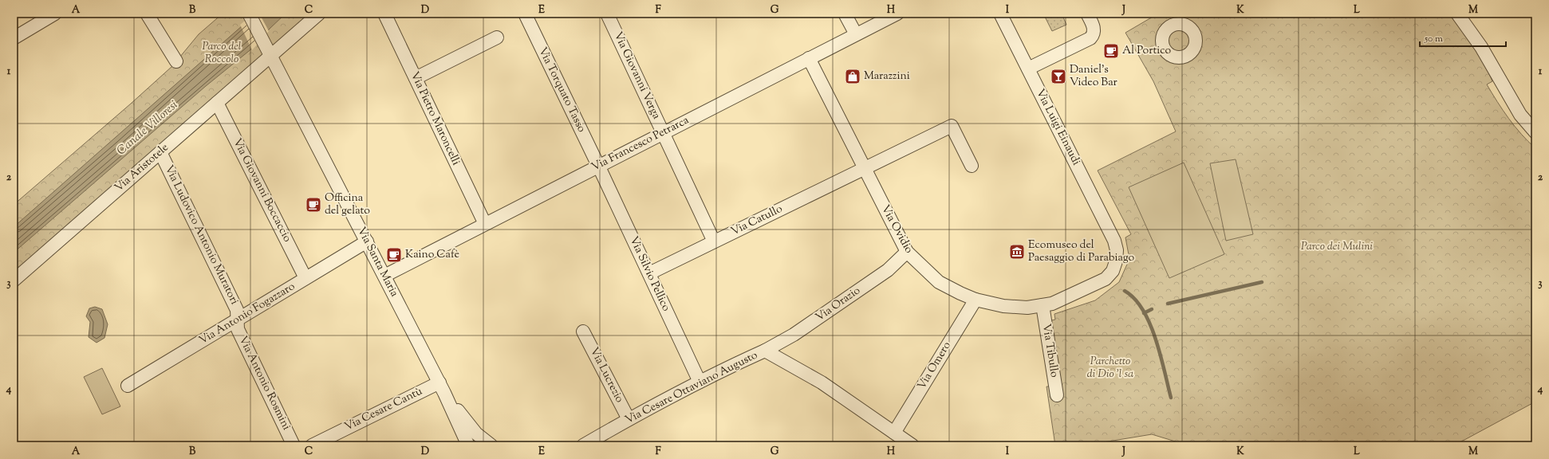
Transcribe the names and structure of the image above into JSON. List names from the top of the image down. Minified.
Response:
{"streets":{"street":["Via Giovanni Verga","Via Torquato Tasso","Via Pietro Maroncelli","Via Luigi Einaudi","Via Francesco Petrarca","Via Aristotele","Via Giovanni Boccaccio","Via Catullo","Via Ovidio","Via Ludovico Antonio Muratori","Via Santa Maria","Via Silvio Pellico","Via Orazio","Via Antonio Fogazzaro","Via Tibullo","Via Omero","Via Lucrezio","Via Antonio Rosmini","Via Cesare Ottaviano Augusto","Via Cesare Cantù"]},"crossings":[["Via Giovanni Verga","Via Francesco Petrarca"],["Via Giovanni Verga","Via Catullo"],["Via Torquato Tasso","Via Francesco Petrarca"],["Via Torquato Tasso","Via Silvio Pellico"],["Via Pietro Maroncelli","Via Francesco Petrarca"],["Via Luigi Einaudi","Via Ovidio"],["Via Francesco Petrarca","Via Ovidio"],["Via Francesco Petrarca","Via Santa Maria"],["Via Francesco Petrarca","Via Silvio Pellico"],["Via Aristotele","Via Giovanni Boccaccio"],["Via Aristotele","Via Ludovico Antonio Muratori"],["Via Aristotele","Via Santa Maria"],["Via Giovanni Boccaccio","Via Antonio Fogazzaro"],["Via Catullo","Via Ovidio"],["Via Catullo","Via Silvio Pellico"],["Via Ovidio","Via Orazio"],["Via Ovidio","Via Tibullo"],["Via Ovidio","Via Omero"],["Via Ludovico Antonio Muratori","Via Antonio Fogazzaro"],["Via Ludovico Antonio Muratori","Via Antonio Rosmini"],["Via Santa Maria","Via Antonio Fogazzaro"],["Via Santa Maria","Via Cesare Cantù"],["Via Silvio Pellico","Via Cesare Ottaviano Augusto"],["Via Orazio","Via Cesare Ottaviano Augusto"],["Via Antonio Fogazzaro","Via Antonio Rosmini"],["Via Omero","Via Cesare Ottaviano Augusto"],["Via Lucrezio","Via Cesare Ottaviano Augusto"]],"water":["Canale Villoresi"],"parks":["Parco del Roccolo","Parco dei Mulini","Parchetto di Dio 'l sa"],"places":{"cafe":["Al Portico","Officina del gelato","Kaino Cafè"],"shop":["Marazzini"],"bar":["Daniel's Video Bar"],"museum":["Ecomuseo del Paesaggio di Parabiago"]},"scale_bar":"50 m","grid":{"columns":["A","B","C","D","E","F","G","H","I","J","K","L","M"],"rows":["1","2","3","4"]}}
